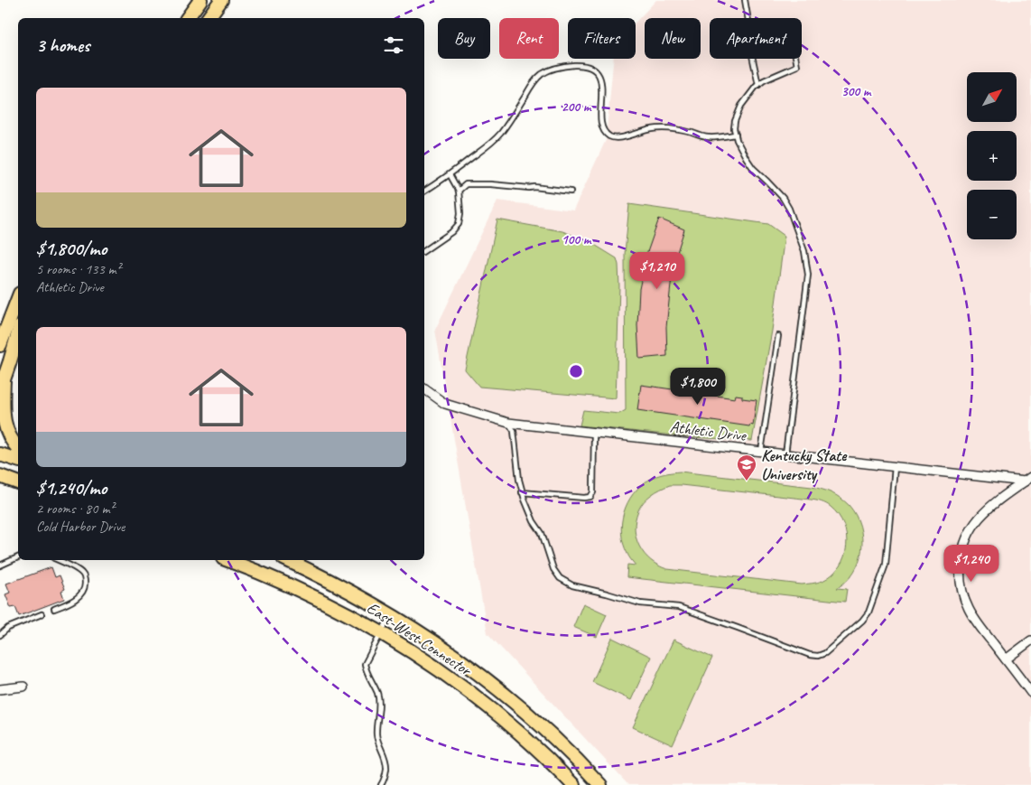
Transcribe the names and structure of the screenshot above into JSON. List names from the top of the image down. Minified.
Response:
{"streets":{"main road":["East-West Connector"],"street":["Athletic Drive"]},"places":{"school or university":["Kentucky State University"]},"north":"top right","page":{"chip":["Buy","Rent","Filters","New","Apartment"],"heading":"3 homes","map_buttons":["+","−"],"list":[{"name":"$1,800/mo","note":"5 rooms · 133 m² · Athletic Drive"},{"name":"$1,240/mo","note":"2 rooms · 80 m² · Cold Harbor Drive"}],"price":["$1,210","$1,800","$1,240"]},"rings":["300 m","200 m","100 m"]}
